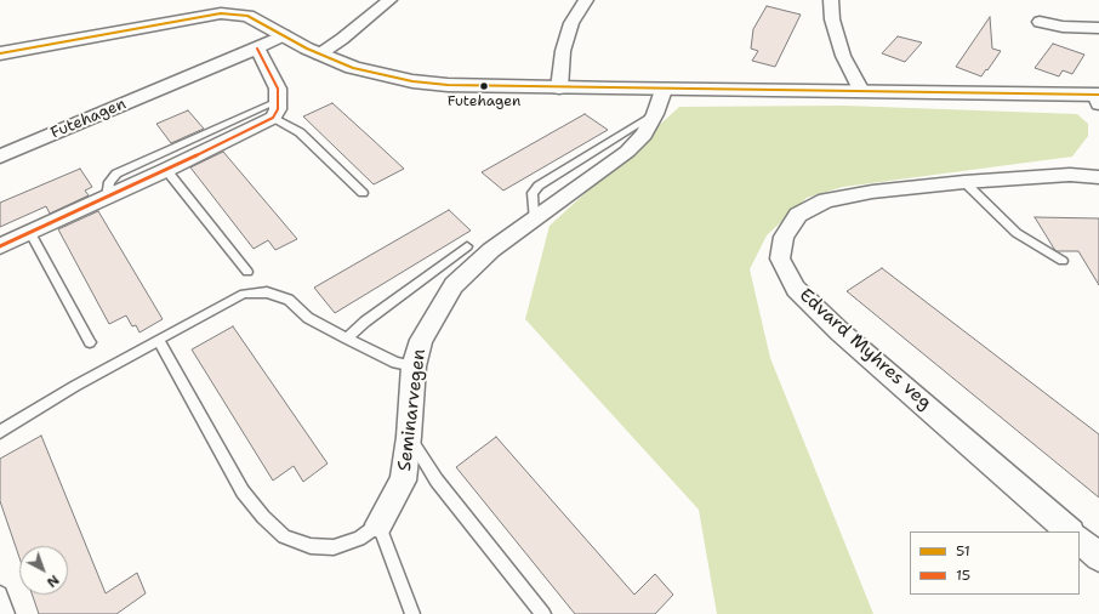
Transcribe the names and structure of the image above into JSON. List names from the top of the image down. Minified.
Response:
{"streets":{"street":["Futehagen","Edvard Myhres veg","Seminarvegen"]},"places":["Futehagen"],"lines":["transit line 51","transit line 15"],"legend":["51","15"],"north":"bottom right"}
